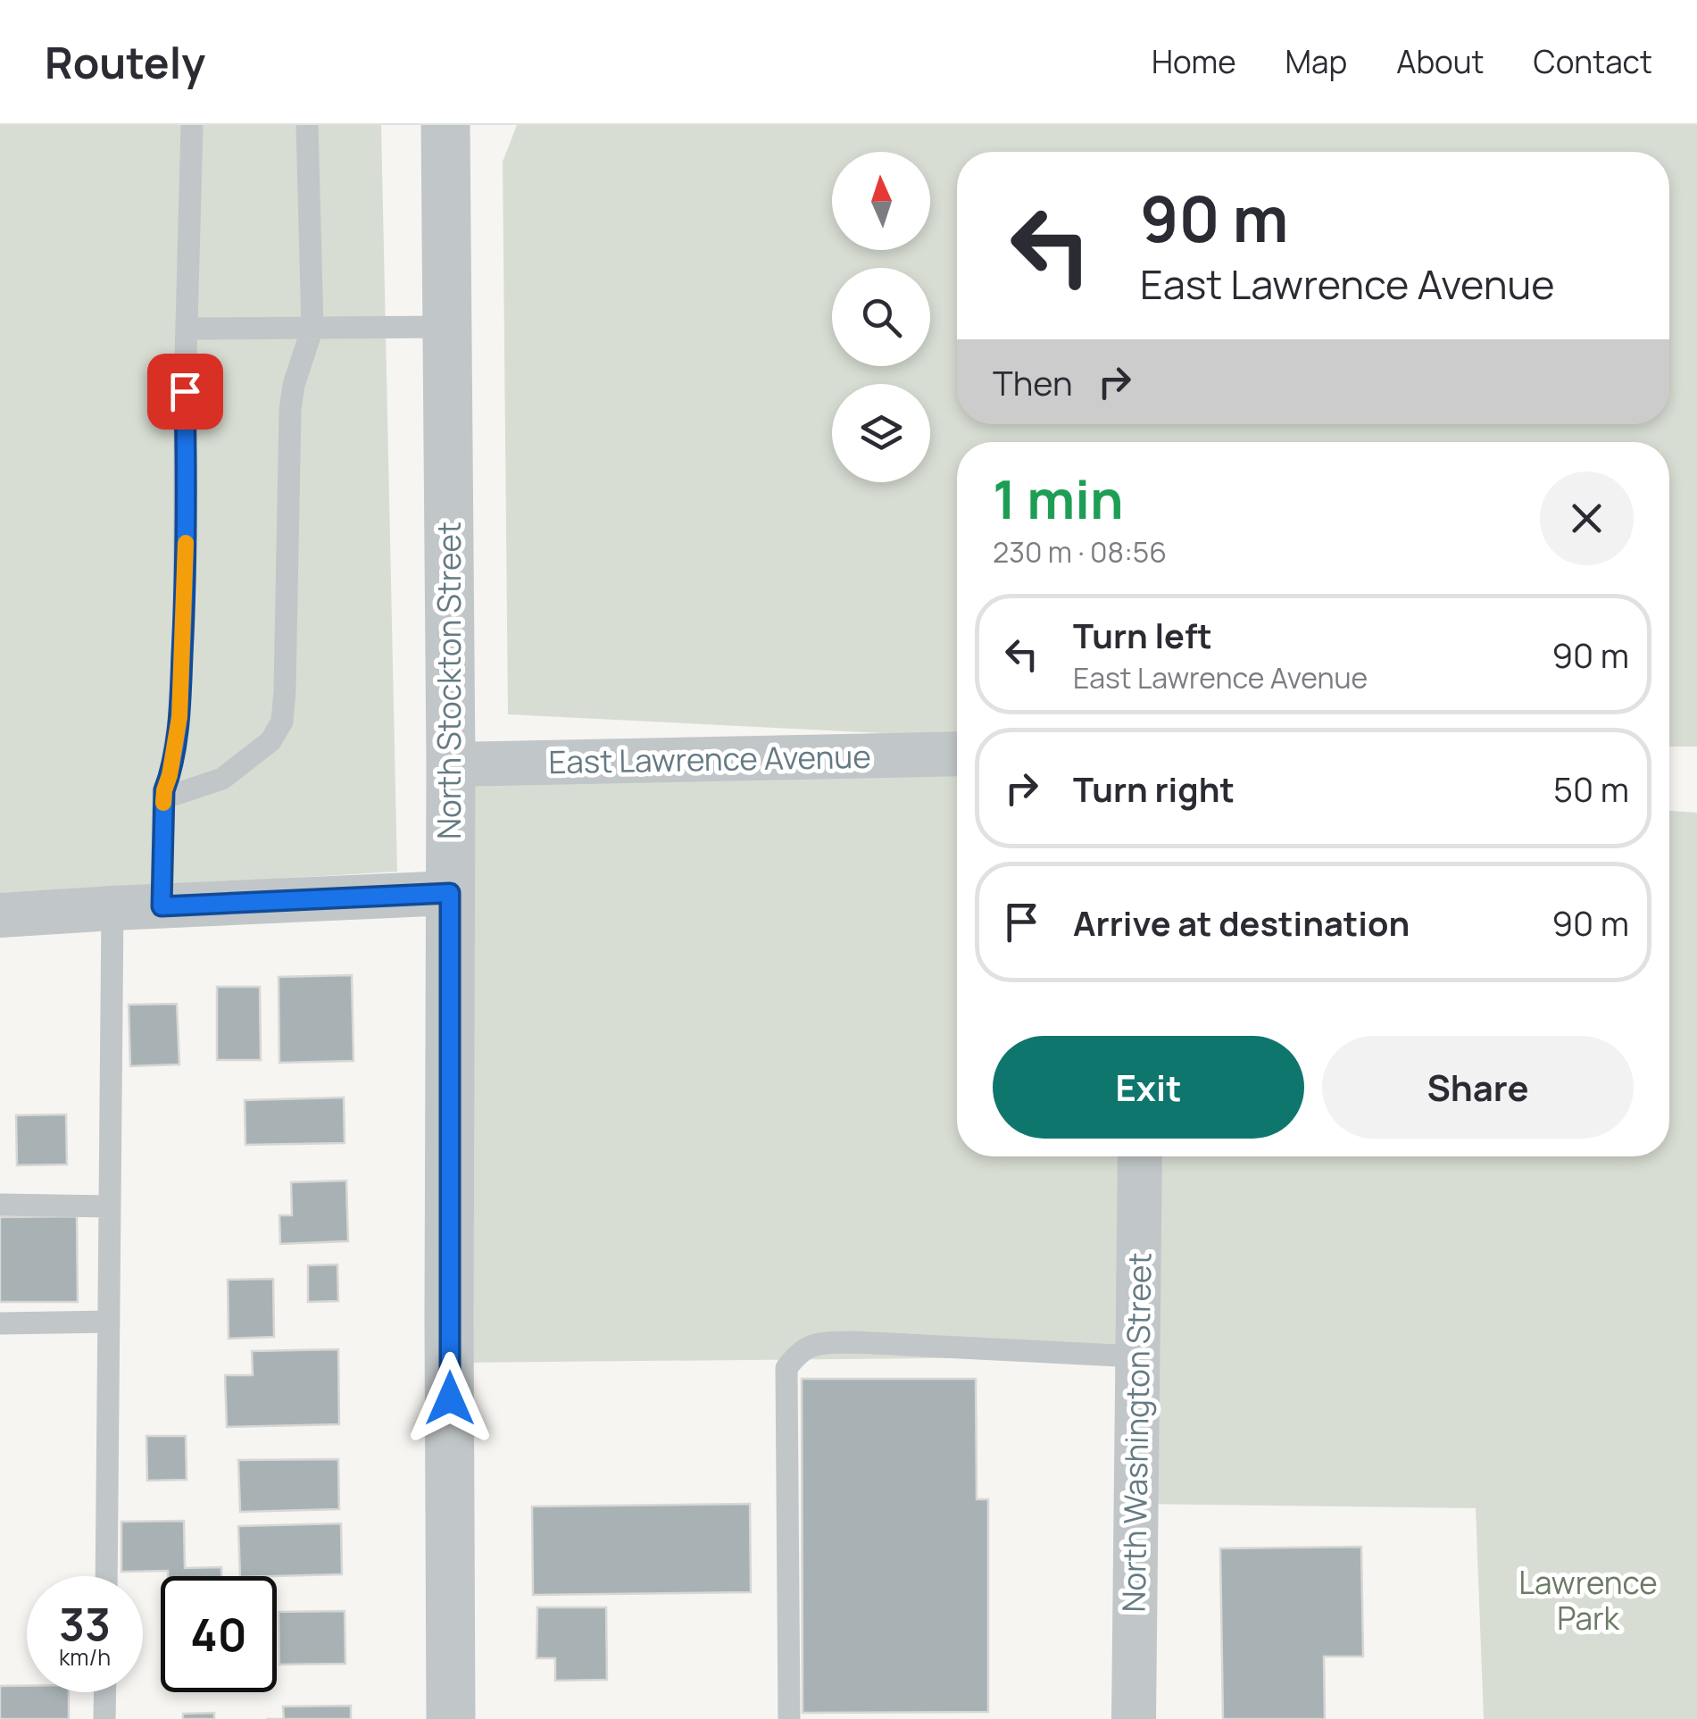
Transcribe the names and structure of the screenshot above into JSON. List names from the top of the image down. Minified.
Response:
{"streets":{"street":["North Stockton Street","East Lawrence Avenue","North Washington Street"]},"crossings":[["North Stockton Street","East Lawrence Avenue"]],"parks":["Lawrence Park"],"north":"top","page":{"header":"Routely","nav":["Home","Map","About","Contact"],"turn":["90 m","East Lawrence Avenue"],"then":"Then","heading":["1 min","230 m · 08:56"],"list":[{"name":"Turn left","note":"East Lawrence Avenue","value":"90 m"},{"name":"Turn right","value":"50 m"},{"name":"Arrive at destination","value":"90 m"}],"buttons":["Exit","Share"],"speed":"33 km/h","limit":"40"}}
